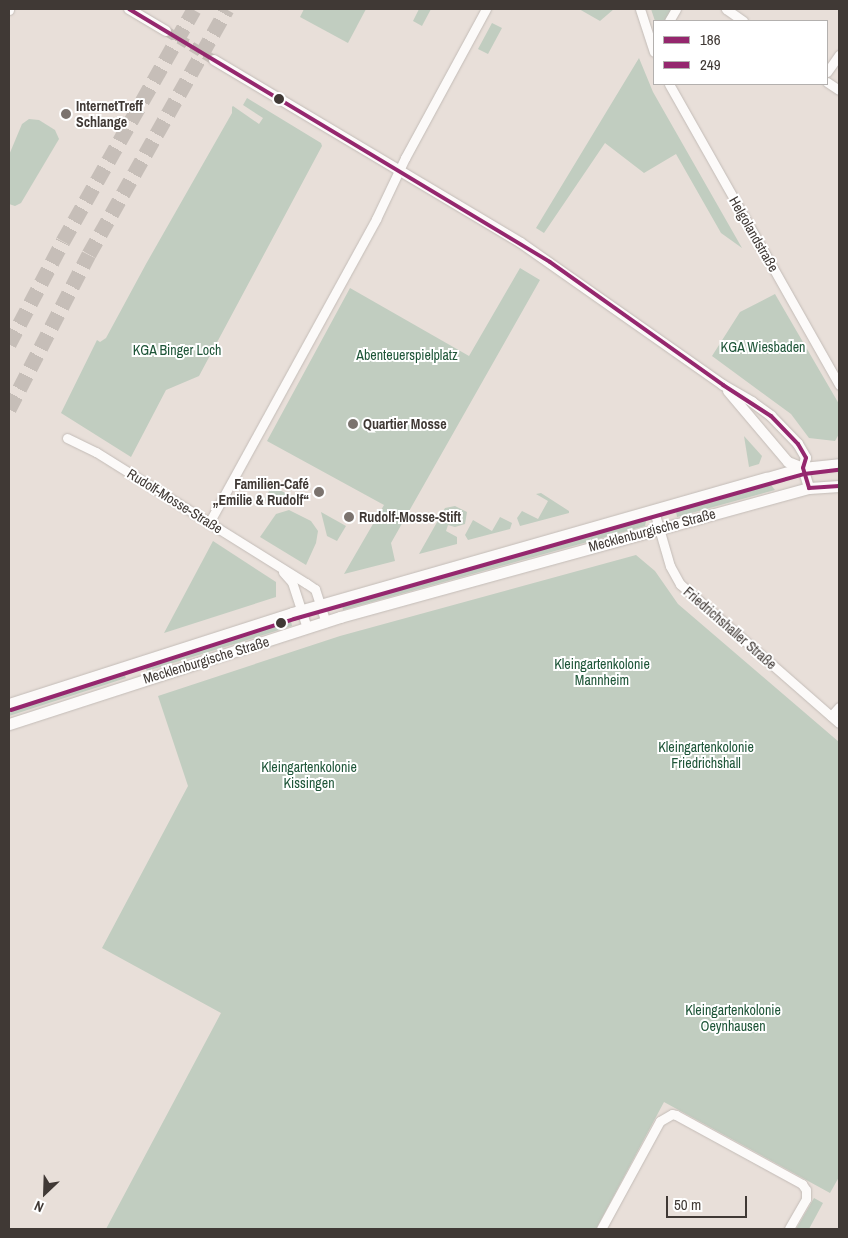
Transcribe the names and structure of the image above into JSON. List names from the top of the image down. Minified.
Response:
{"streets":{"main road":["Mecklenburgische Straße"],"street":["Helgolandstraße","Rudolf-Mosse-Straße","Friedrichshaller Straße"]},"crossings":[["Rudolf-Mosse-Straße","Mecklenburgische Straße"],["Mecklenburgische Straße","Friedrichshaller Straße"]],"parks":["KGA Wiesbaden","KGA Binger Loch","Abenteuerspielplatz","Kleingartenkolonie Mannheim","Kleingartenkolonie Friedrichshall","Kleingartenkolonie Kissingen","Kleingartenkolonie Oeynhausen"],"places":["InternetTreff Schlange","Quartier Mosse","Familien-Café „Emilie & Rudolf“","Rudolf-Mosse-Stift"],"lines":["transit line 186","transit line 249"],"legend":["186","249"],"scale_bar":"50 m","north":"bottom left"}
